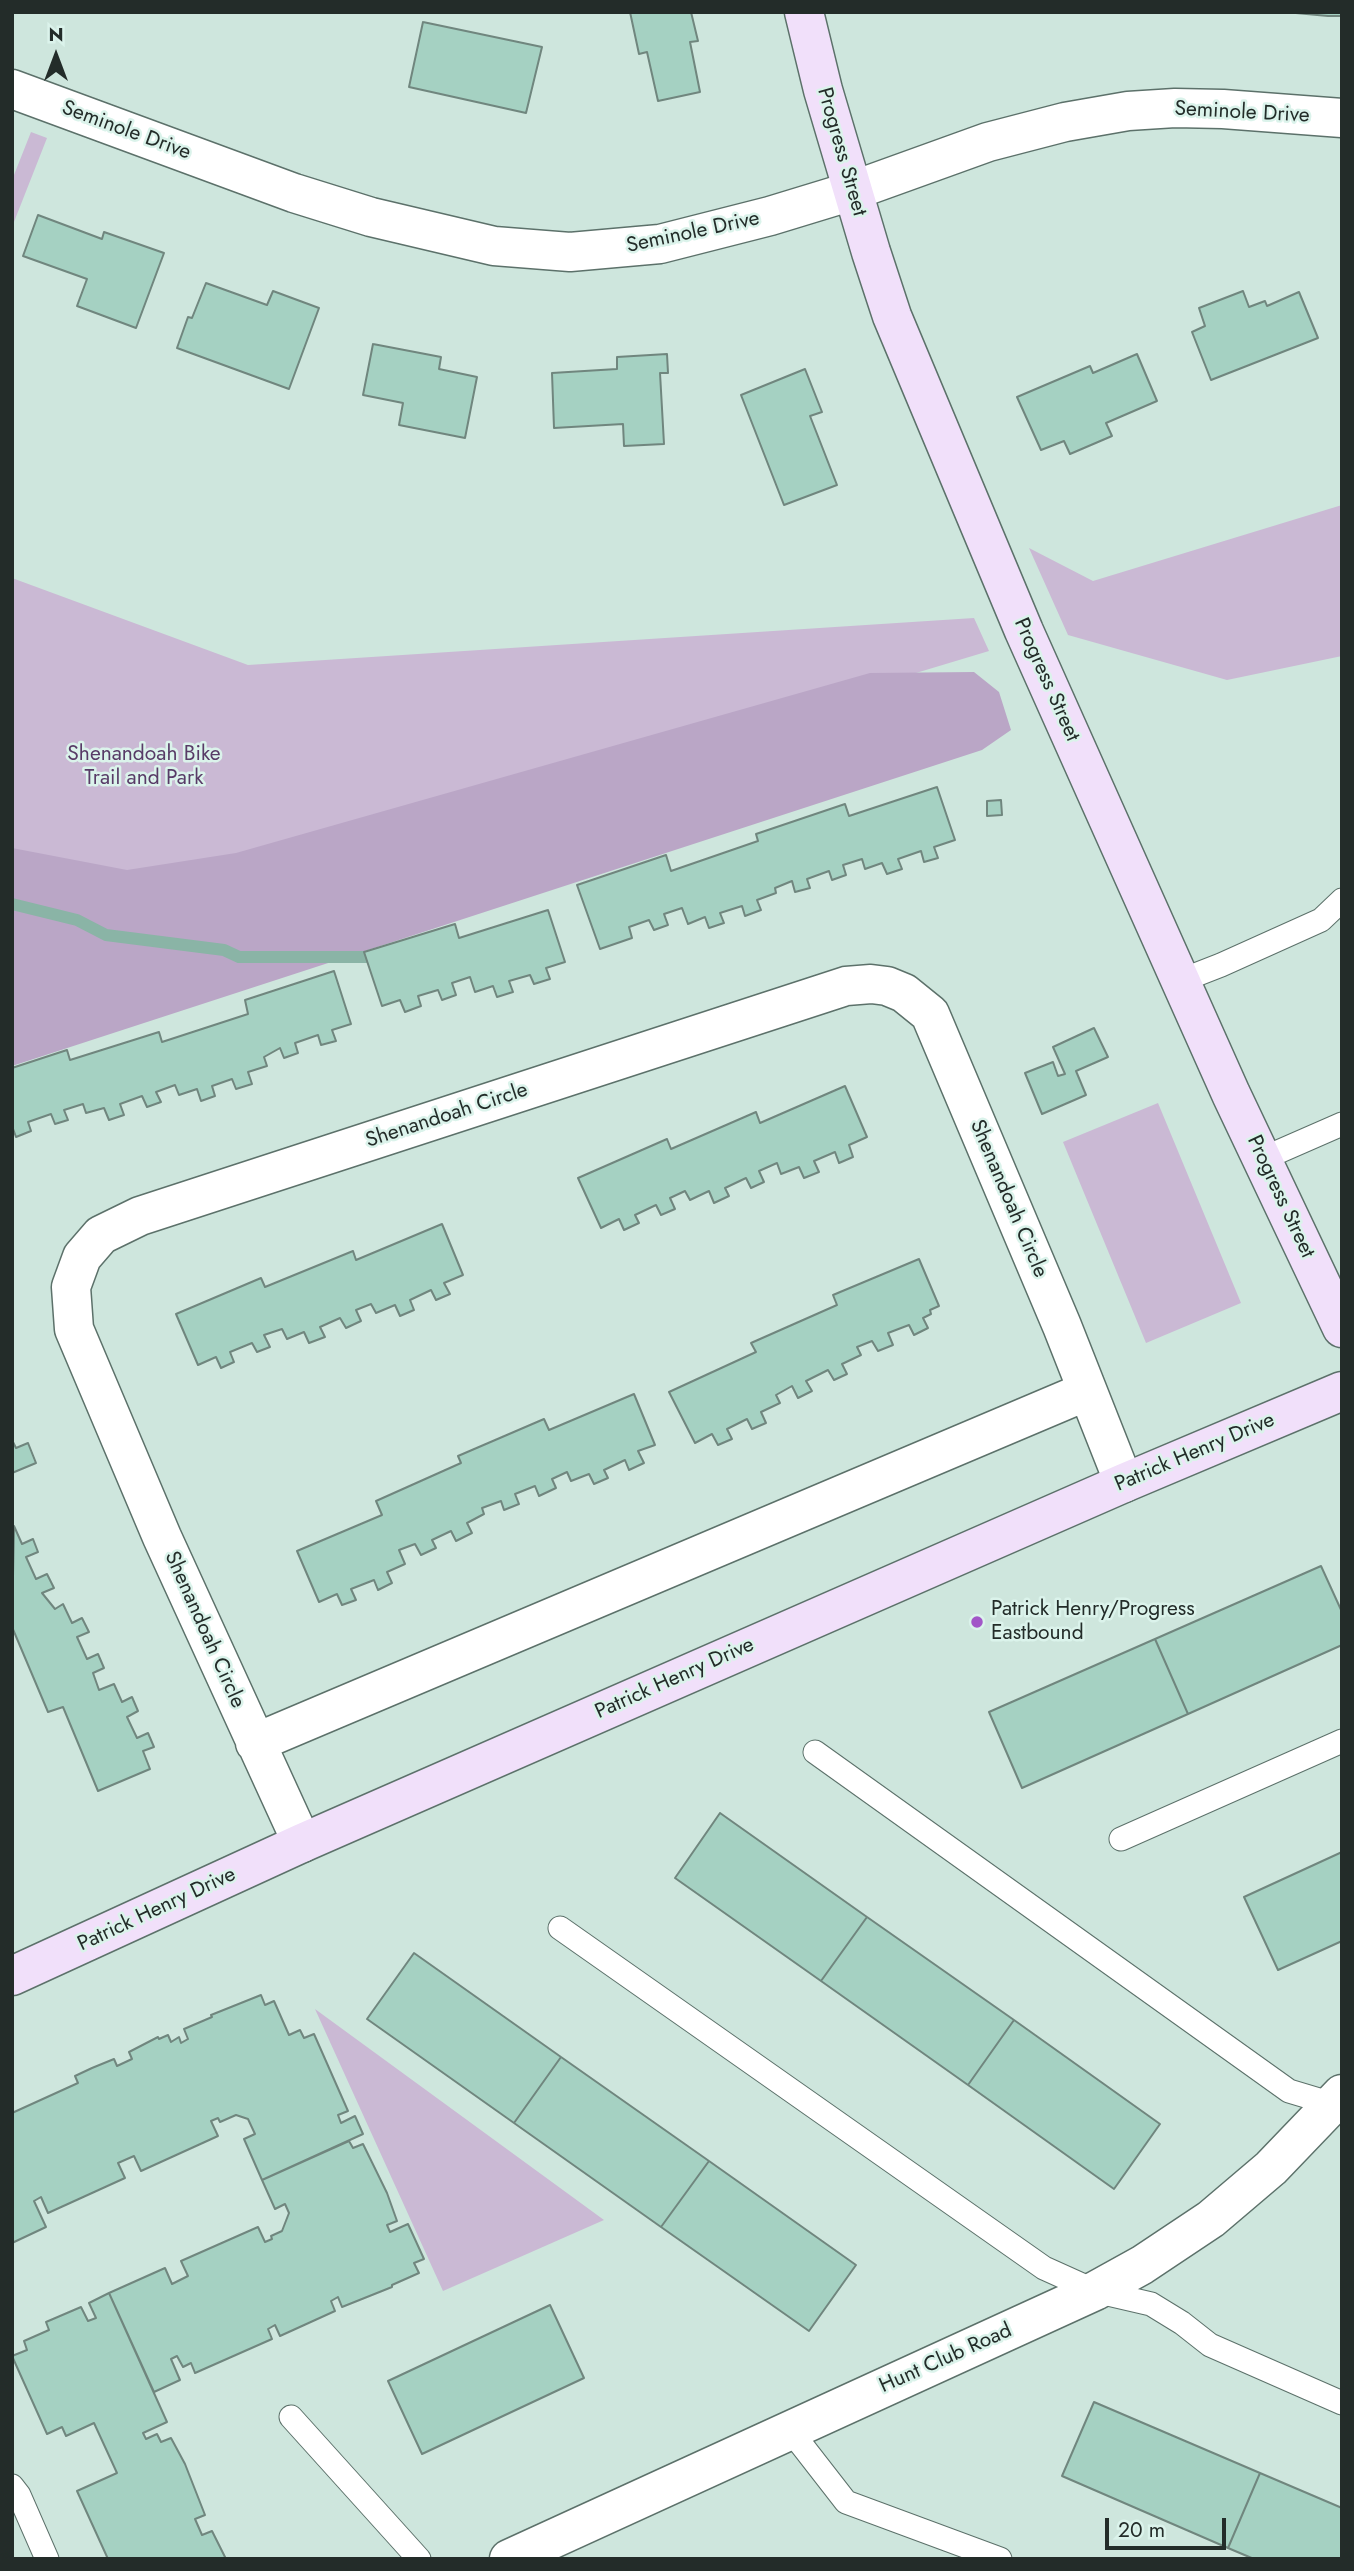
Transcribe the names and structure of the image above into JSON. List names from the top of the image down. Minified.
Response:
{"streets":{"main road":["Progress Street","Patrick Henry Drive"],"street":["Seminole Drive","Shenandoah Circle","Hunt Club Road"]},"crossings":[["Seminole Drive","Progress Street"],["Shenandoah Circle","Patrick Henry Drive"]],"parks":["Shenandoah Bike Trail and Park"],"places":["Patrick Henry/Progress Eastbound"],"scale_bar":"20 m","north":"top"}
